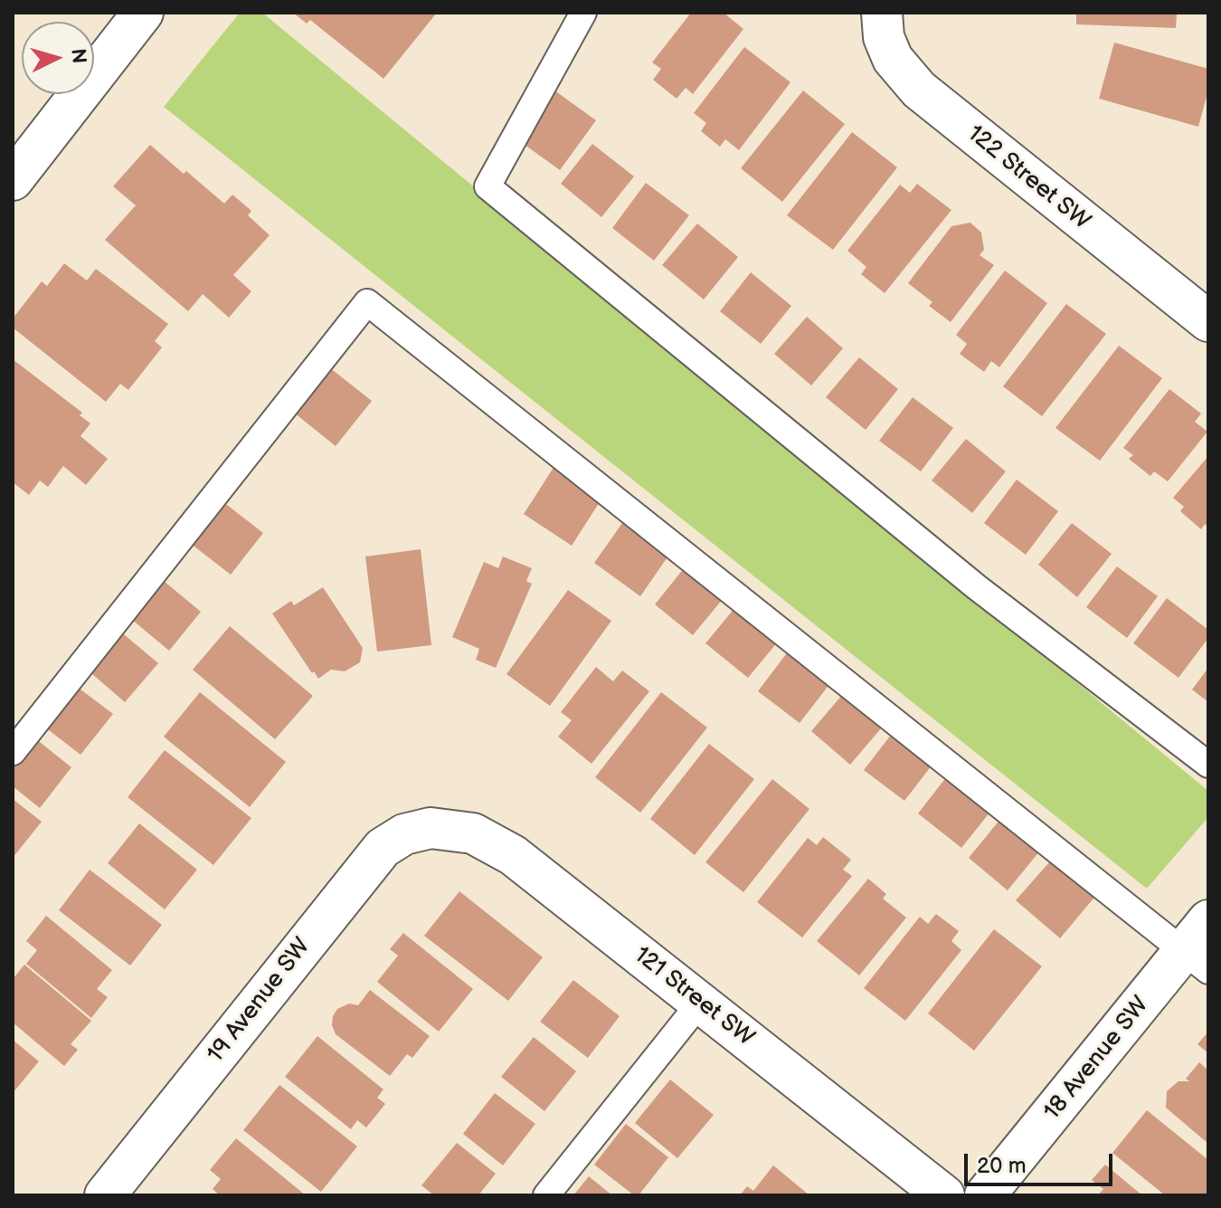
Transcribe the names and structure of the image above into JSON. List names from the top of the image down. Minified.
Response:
{"streets":{"street":["122 Street SW","121 Street SW","19 Avenue SW","18 Avenue SW"]},"crossings":[["121 Street SW","19 Avenue SW"]],"scale_bar":"20 m","north":"right"}
